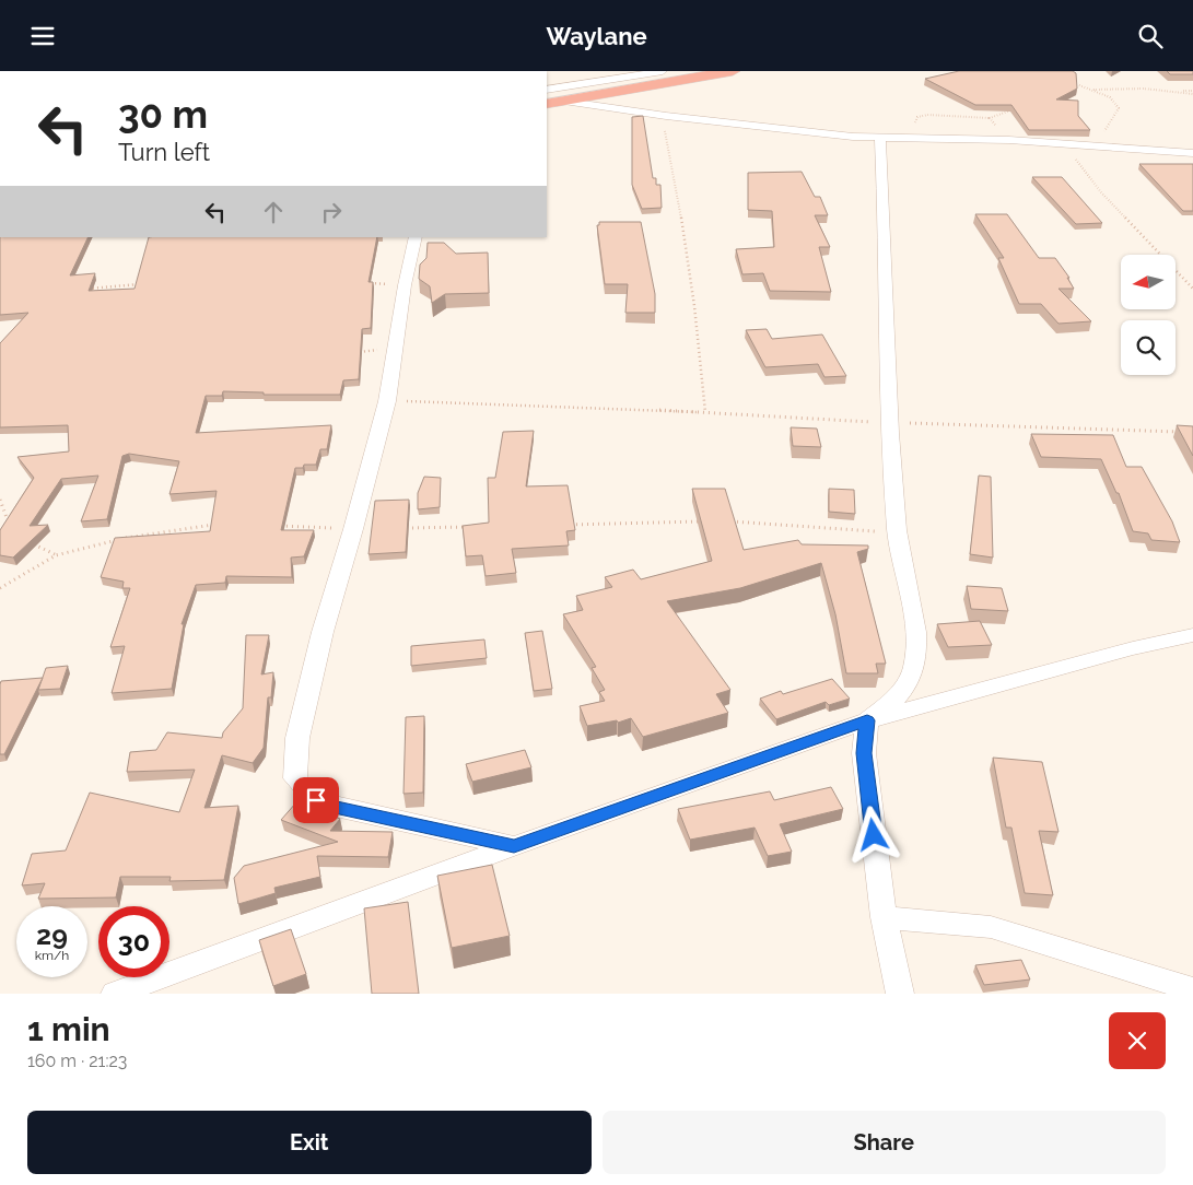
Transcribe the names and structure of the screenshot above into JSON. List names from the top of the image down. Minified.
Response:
{"north":"left","page":{"header":"Waylane","turn":["30 m","Turn left"],"speed":"29 km/h","limit":"30","heading":["1 min","160 m · 21:23"],"buttons":["Exit","Share"]}}
